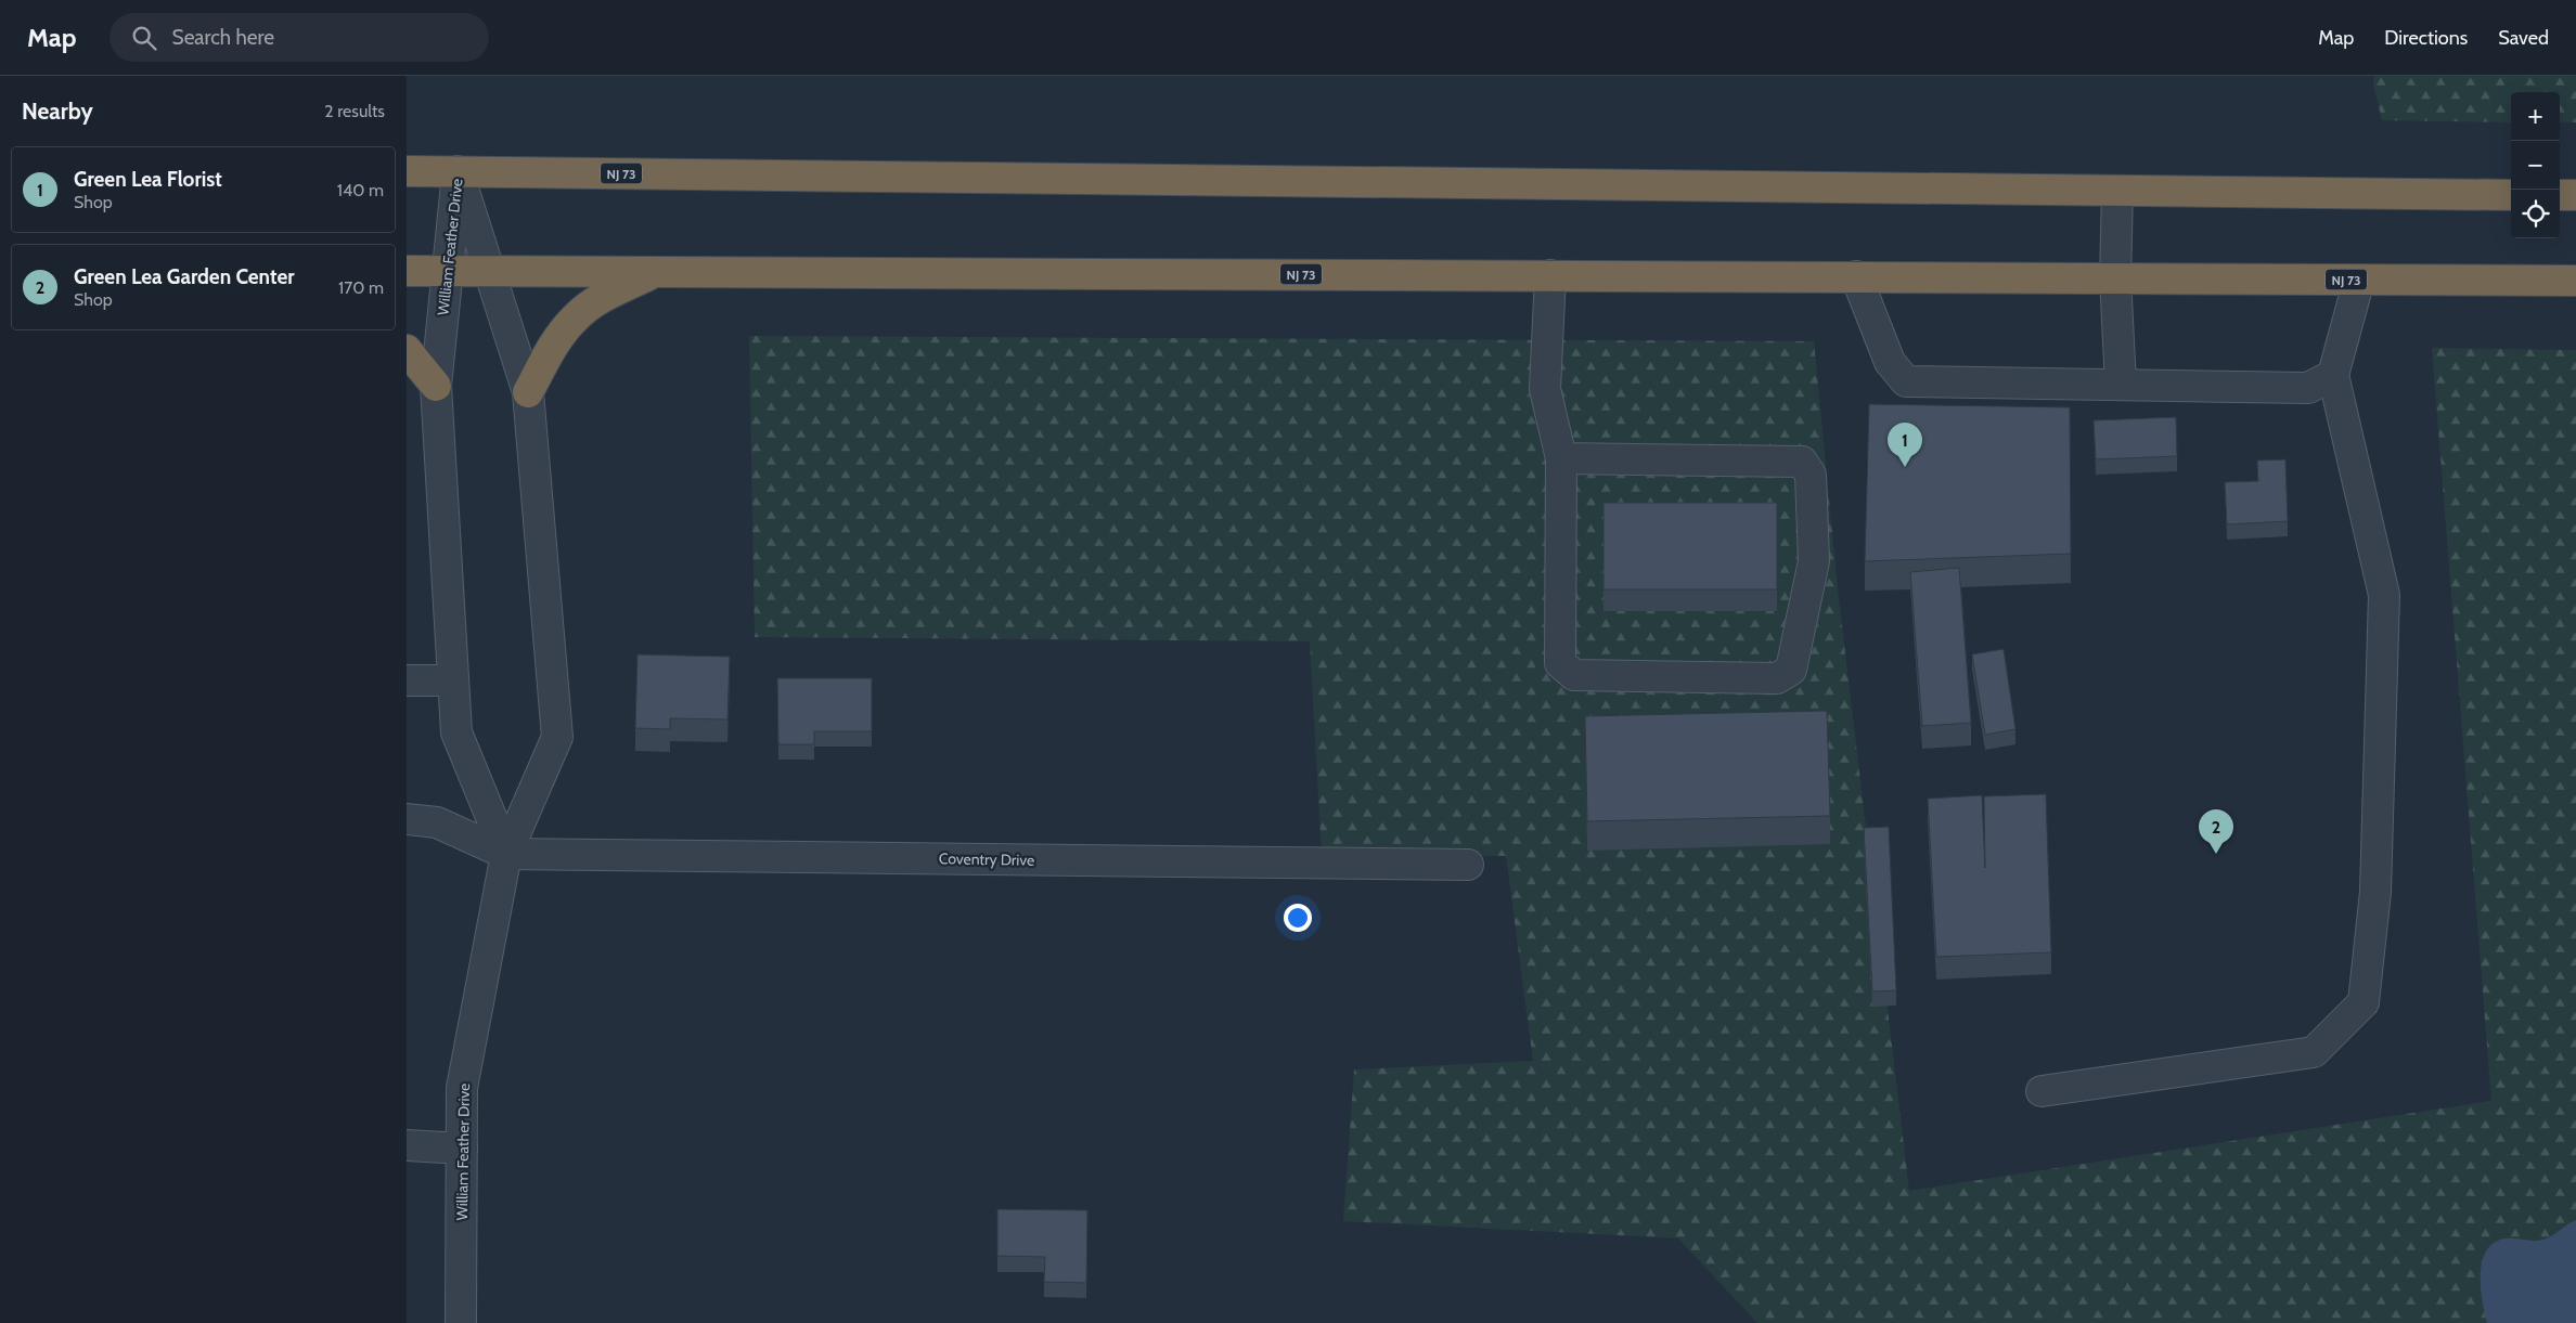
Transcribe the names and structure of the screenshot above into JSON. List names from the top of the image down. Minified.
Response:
{"streets":{"highway":["NJ 73"],"street":["William Feather Drive","Coventry Drive"]},"crossings":[["NJ 73","William Feather Drive"],["William Feather Drive","Coventry Drive"]],"page":{"header":"Map","search":"Search here","nav":["Map","Directions","Saved"],"heading":["Nearby","2 results"],"map_buttons":["+","−"],"list":[{"mark":"1","name":"Green Lea Florist","note":"Shop","value":"140 m"},{"mark":"2","name":"Green Lea Garden Center","note":"Shop","value":"170 m"}],"pins":["1","2"]}}
